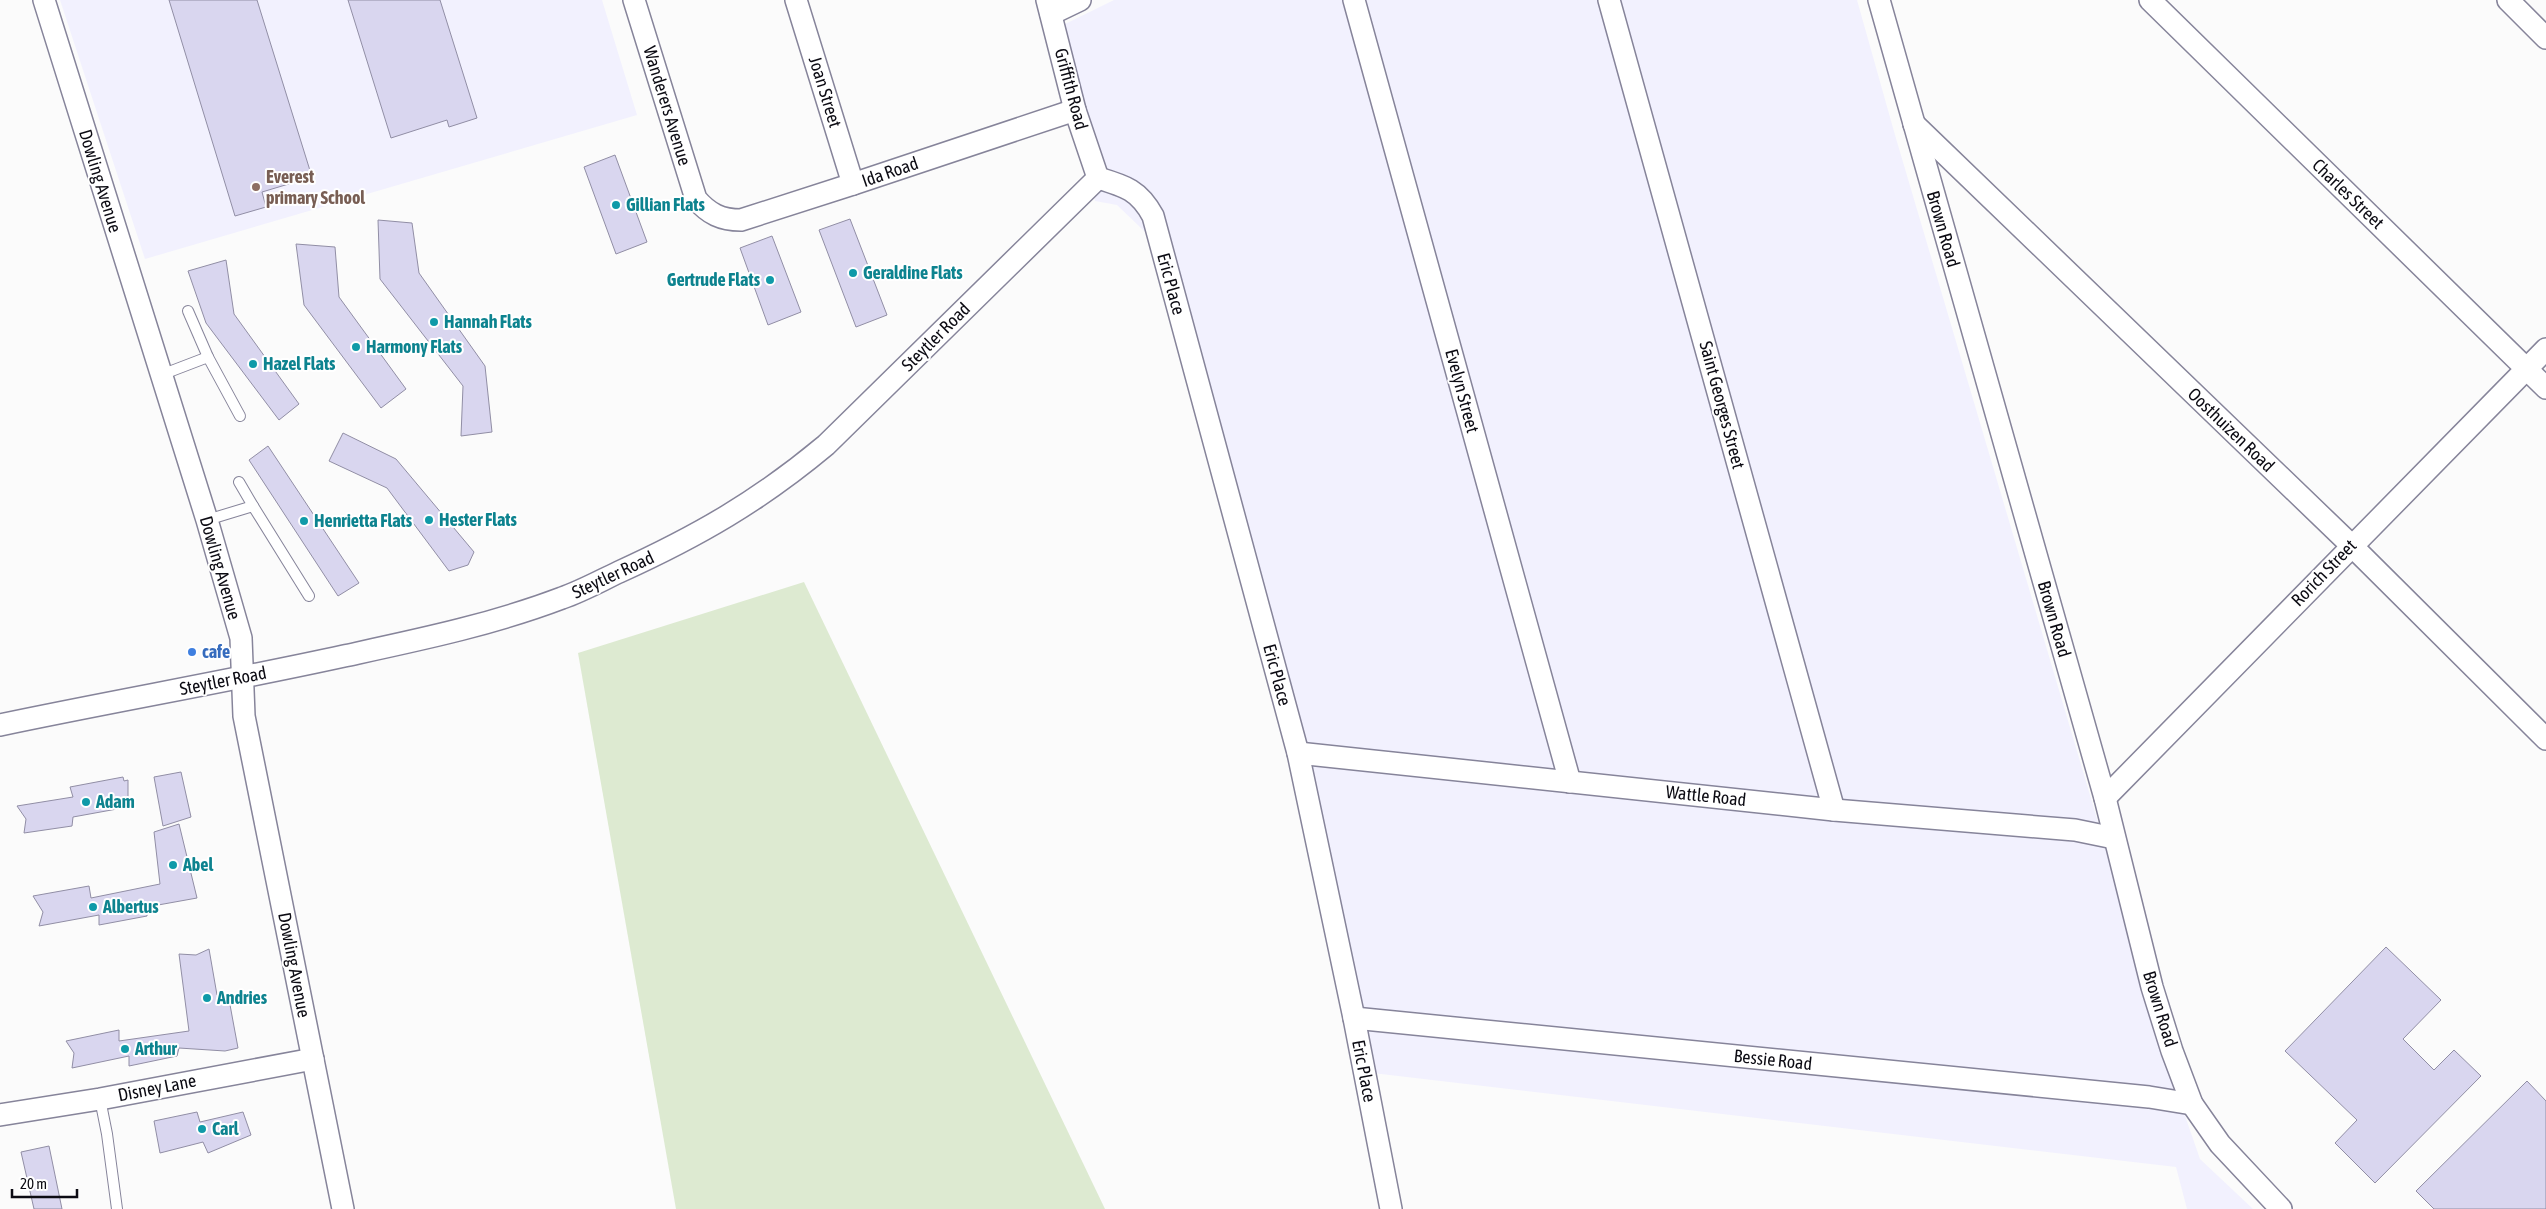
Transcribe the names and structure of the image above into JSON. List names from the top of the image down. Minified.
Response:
{"streets":{"street":["Griffith Road","Joan Street","Wanderers Avenue","Ida Road","Dowling Avenue","Charles Street","Brown Road","Eric Place","Steytler Road","Evelyn Street","Saint Georges Street","Oosthuizen Road","Rorich Street","Wattle Road","Bessie Road","Disney Lane"]},"crossings":[["Griffith Road","Ida Road"],["Griffith Road","Eric Place"],["Griffith Road","Steytler Road"],["Joan Street","Ida Road"],["Wanderers Avenue","Ida Road"],["Dowling Avenue","Steytler Road"],["Dowling Avenue","Disney Lane"],["Charles Street","Rorich Street"],["Brown Road","Oosthuizen Road"],["Brown Road","Rorich Street"],["Brown Road","Wattle Road"],["Brown Road","Bessie Road"],["Eric Place","Steytler Road"],["Eric Place","Wattle Road"],["Eric Place","Bessie Road"],["Evelyn Street","Wattle Road"],["Saint Georges Street","Wattle Road"],["Oosthuizen Road","Rorich Street"]],"places":["Everest primary School","Gillian Flats","Geraldine Flats","Gertrude Flats","Hannah Flats","Harmony Flats","Hazel Flats","Hester Flats","Henrietta Flats","cafe","Adam","Abel","Albertus","Andries","Arthur","Carl"],"scale_bar":"20 m"}
